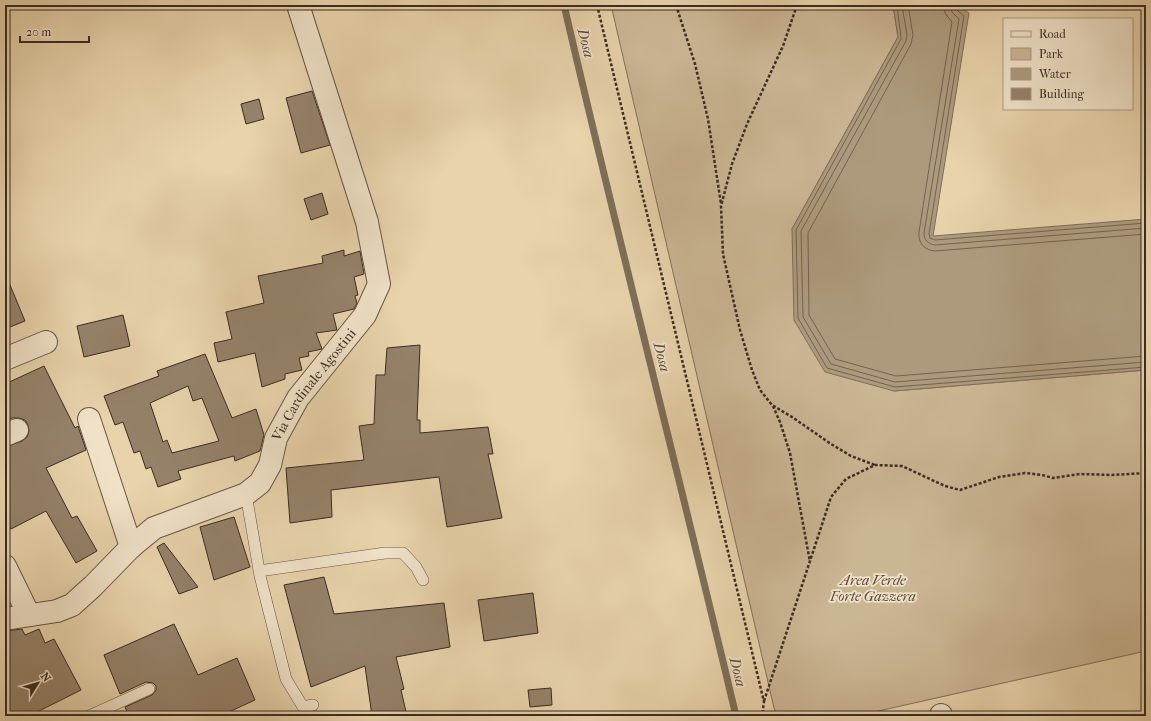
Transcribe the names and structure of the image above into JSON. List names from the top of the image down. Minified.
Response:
{"streets":{"street":["Via Cardinale Agostini"]},"water":["Dosa"],"parks":["Area Verde Forte Gazzera"],"legend":["Road","Park","Water","Building"],"scale_bar":"20 m","north":"top right"}
